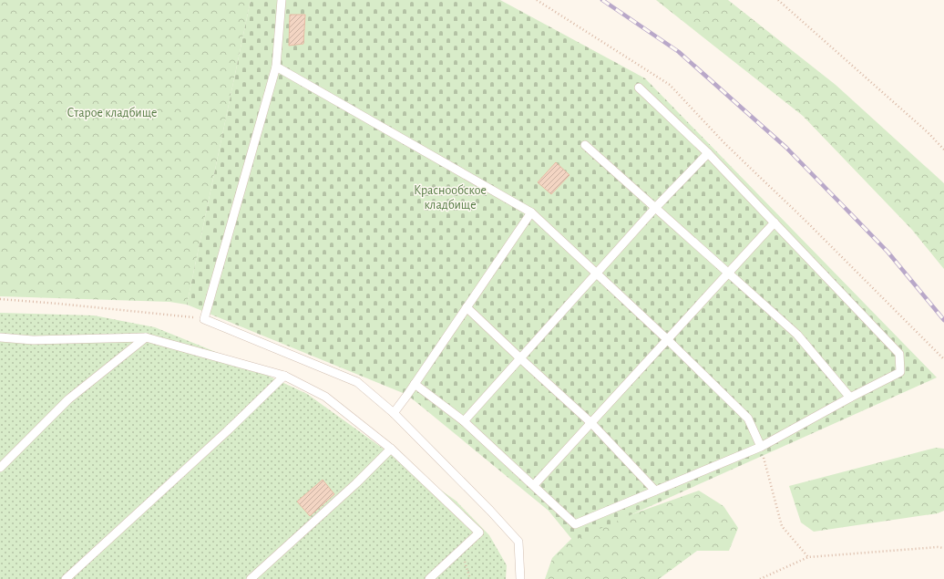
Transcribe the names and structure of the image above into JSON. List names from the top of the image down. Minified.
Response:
{"parks":["Старое кладбище","Краснообское кладбище"]}
